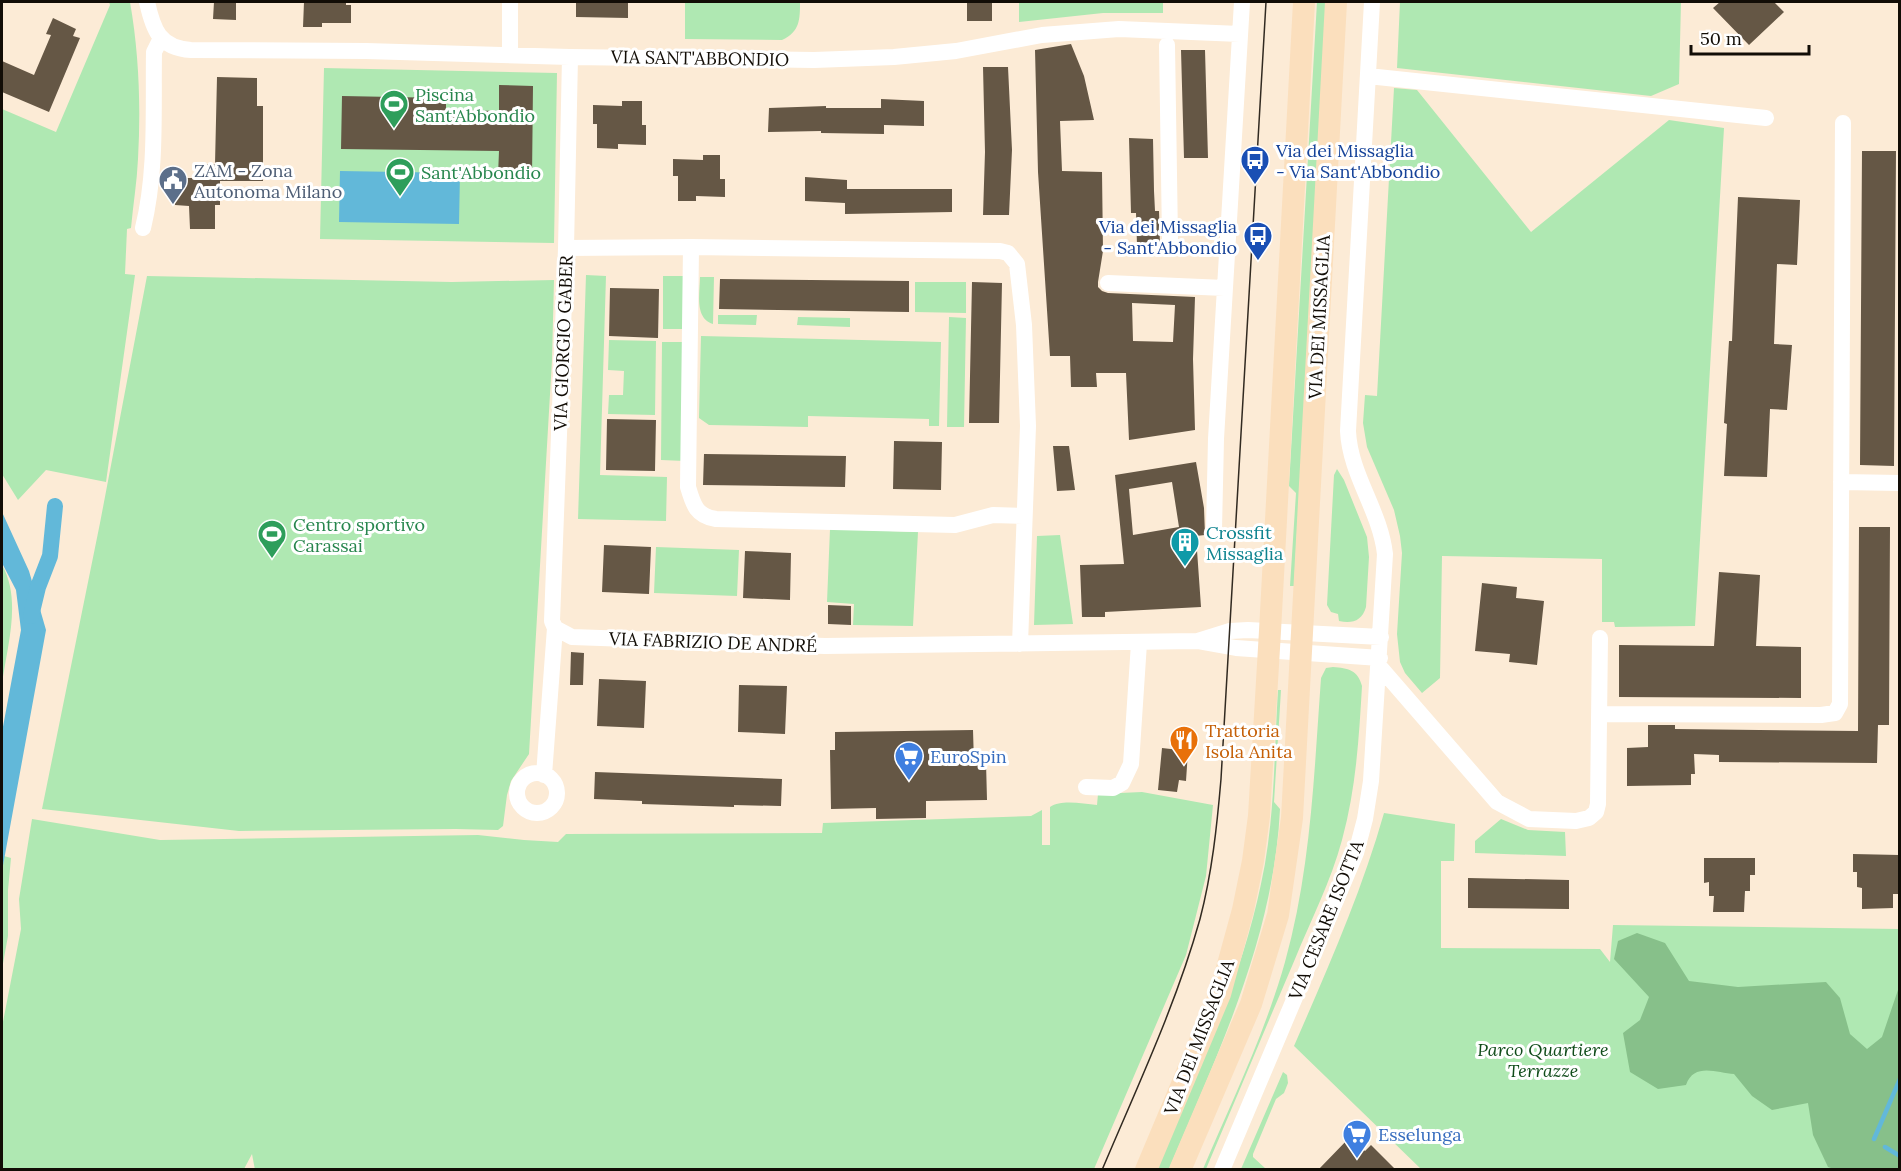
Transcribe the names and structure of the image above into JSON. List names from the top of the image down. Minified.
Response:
{"streets":{"main road":["VIA DEI MISSAGLIA"],"street":["VIA SANT'ABBONDIO","VIA GIORGIO GABER","VIA FABRIZIO DE ANDRÉ","VIA CESARE ISOTTA"]},"crossings":[["VIA SANT'ABBONDIO","VIA GIORGIO GABER"],["VIA DEI MISSAGLIA","VIA FABRIZIO DE ANDRÉ"],["VIA DEI MISSAGLIA","VIA CESARE ISOTTA"],["VIA GIORGIO GABER","VIA FABRIZIO DE ANDRÉ"]],"parks":["Parco Quartiere Terrazze"],"places":{"sports":["Piscina Sant'Abbondio","Sant'Abbondio","Centro sportivo Carassai"],"bus stop":["Via dei Missaglia - Via Sant'Abbondio","Via dei Missaglia - Sant'Abbondio"],"public building":["ZAM - Zona Autonoma Milano"],"building":["Crossfit Missaglia"],"restaurant":["Trattoria Isola Anita"],"supermarket":["EuroSpin","Esselunga"]},"scale_bar":"50 m"}
